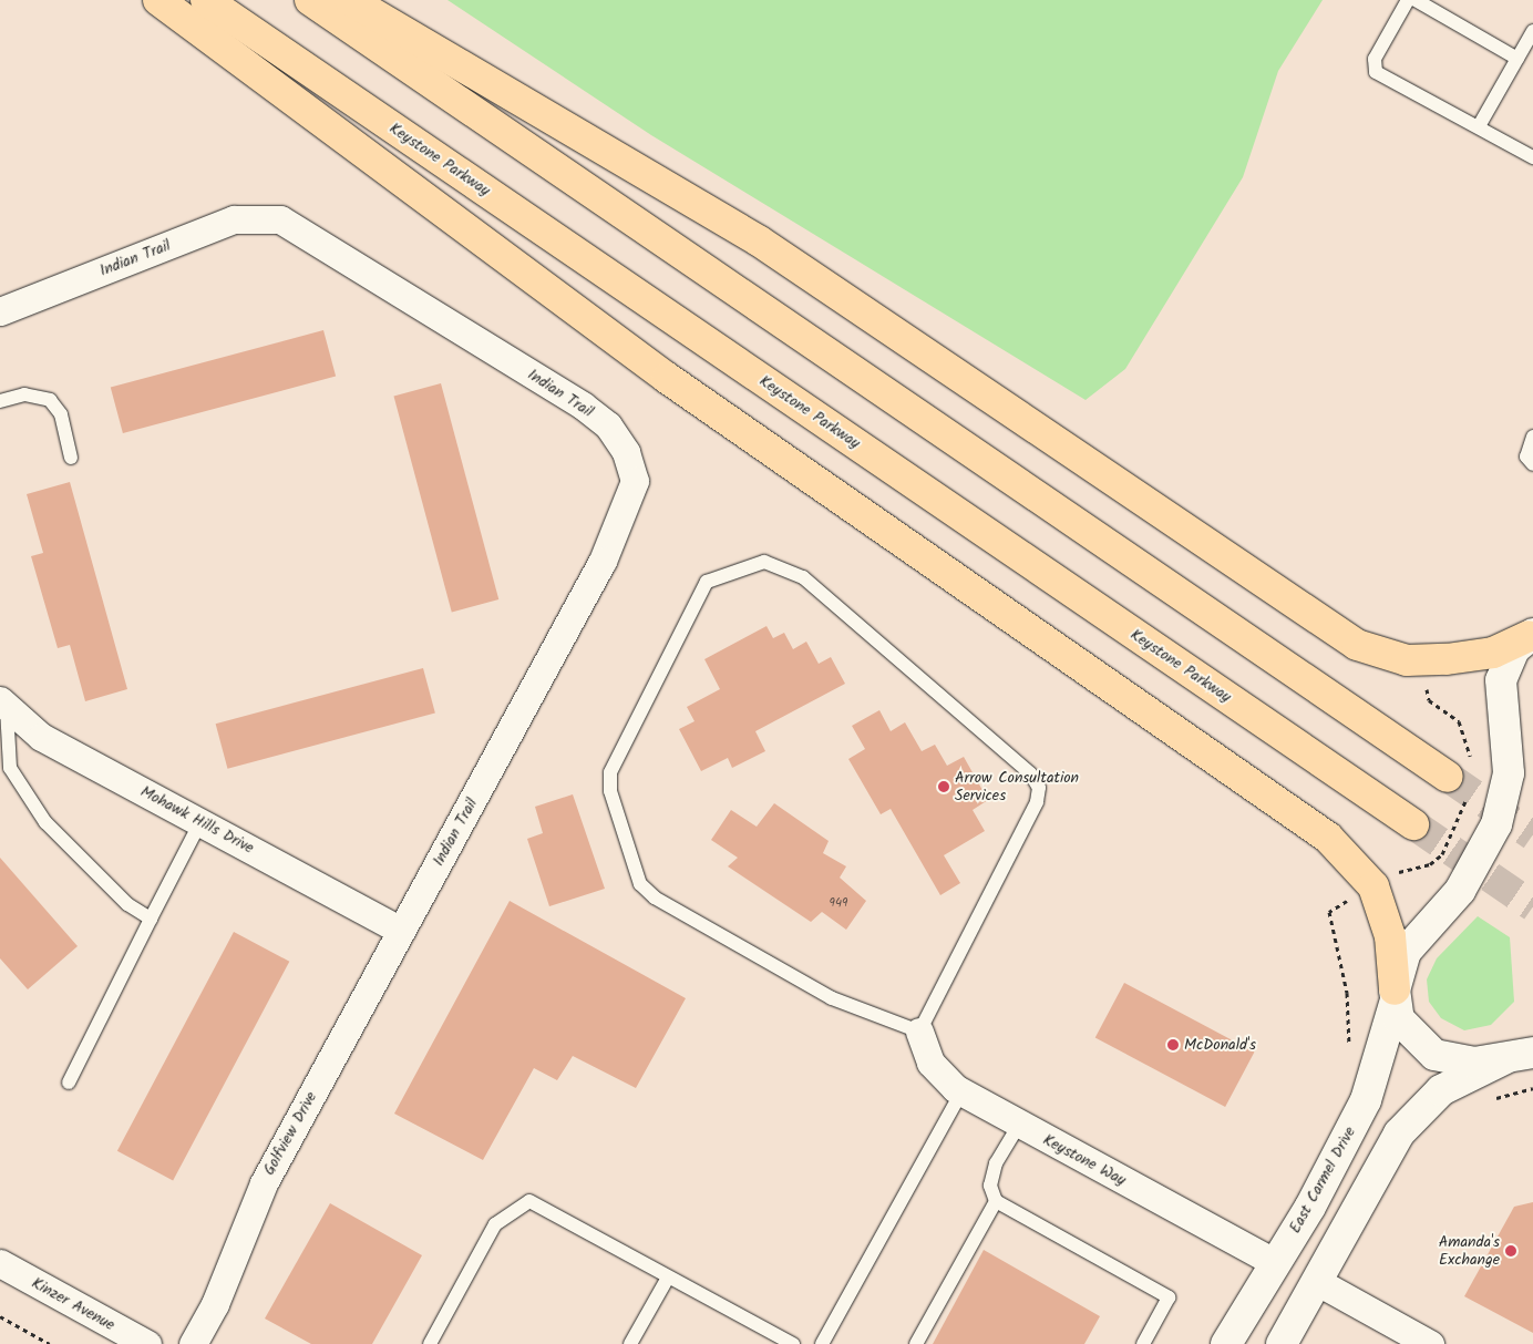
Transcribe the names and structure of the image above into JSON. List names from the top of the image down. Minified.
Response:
{"streets":{"highway":["Keystone Parkway"],"street":["Indian Trail","Mohawk Hills Drive","Golfview Drive","Keystone Way","East Carmel Drive","Kinzer Avenue"]},"crossings":[["Indian Trail","Mohawk Hills Drive"],["Indian Trail","Golfview Drive"],["Mohawk Hills Drive","Golfview Drive"],["Keystone Way","East Carmel Drive"]],"places":["Arrow Consultation Services","McDonald's","Amanda's Exchange"],"house_numbers":["949"]}
